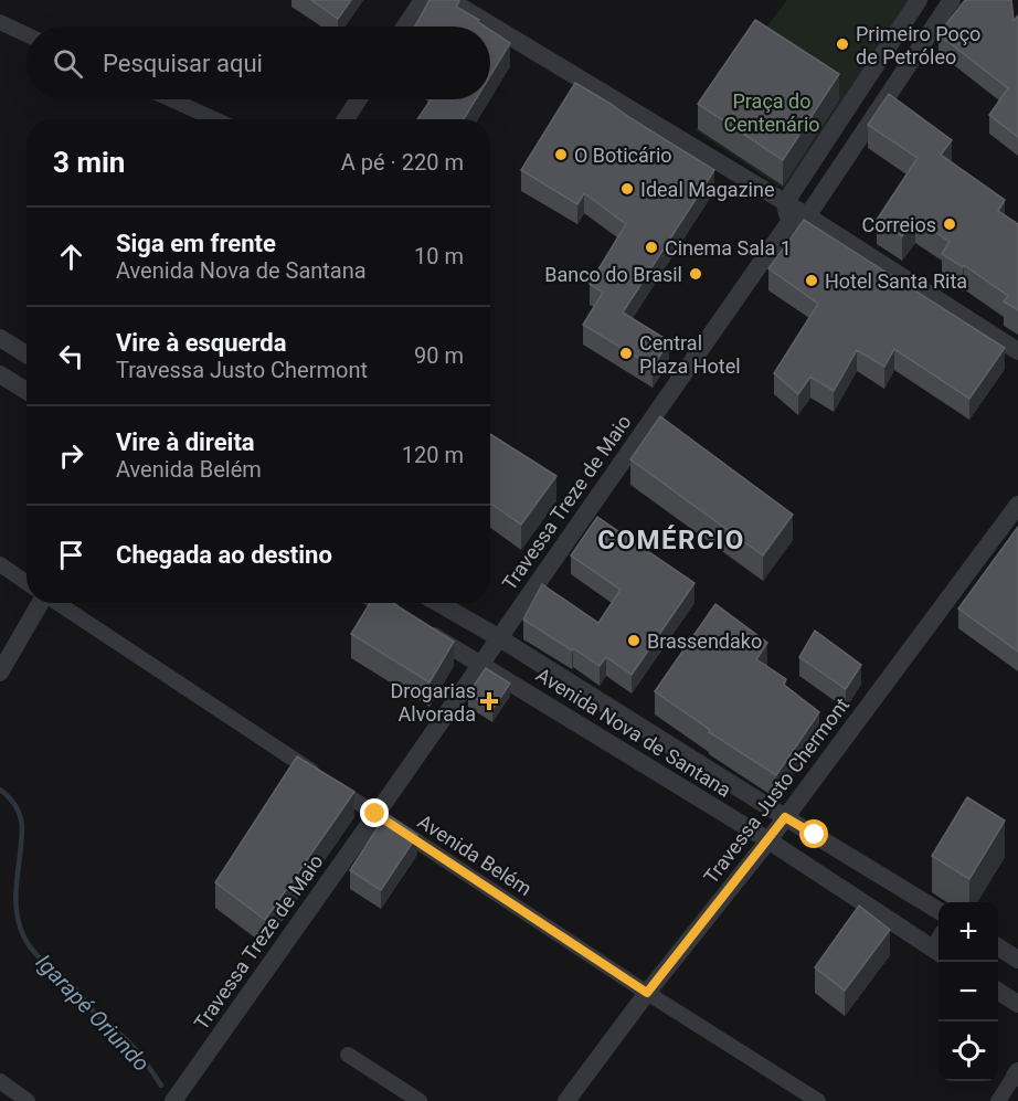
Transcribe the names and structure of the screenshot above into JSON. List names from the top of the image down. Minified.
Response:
{"streets":{"street":["Travessa Treze de Maio","Avenida Nova de Santana","Travessa Justo Chermont","Avenida Belém"]},"crossings":[["Travessa Treze de Maio","Avenida Nova de Santana"],["Travessa Treze de Maio","Avenida Belém"],["Avenida Nova de Santana","Travessa Justo Chermont"],["Travessa Justo Chermont","Avenida Belém"]],"districts":["COMÉRCIO"],"water":["Igarapé Oriundo"],"parks":["Praça do Centenário"],"places":{"other":["Primeiro Poço de Petróleo","O Boticário","Ideal Magazine","Correios","Cinema Sala 1","Banco do Brasil","Hotel Santa Rita","Central Plaza Hotel","Brassendako"],"health":["Drogarias Alvorada"]},"page":{"search":"Pesquisar aqui","heading":["3 min","A pé · 220 m"],"list":[["Siga em frente","Avenida Nova de Santana","10 m"],["Vire à esquerda","Travessa Justo Chermont","90 m"],["Vire à direita","Avenida Belém","120 m"],"Chegada ao destino"],"map_buttons":["+","−"]}}
